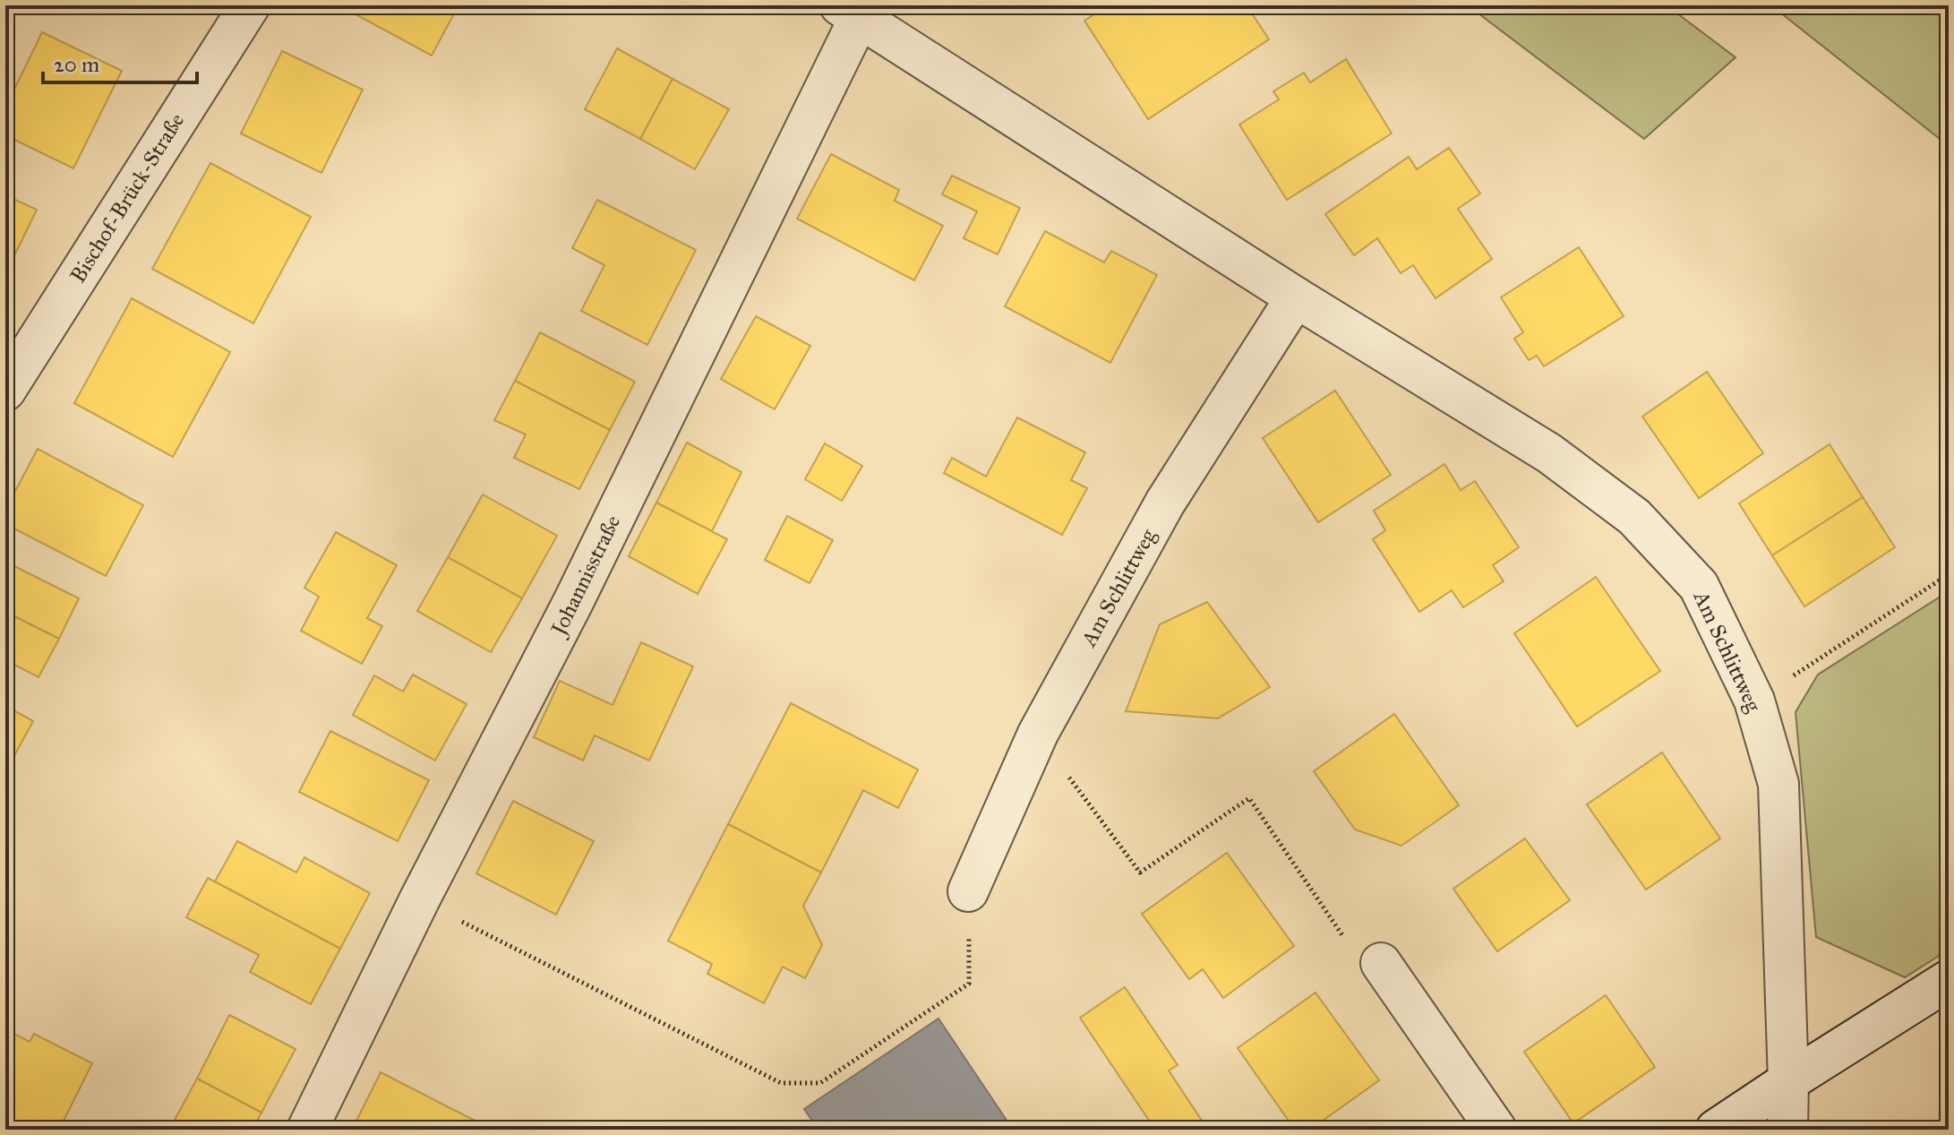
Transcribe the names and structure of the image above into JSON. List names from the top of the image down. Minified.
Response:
{"streets":{"street":["Bischof-Brück-Straße","Johannisstraße","Am Schlittweg"]},"crossings":[["Johannisstraße","Am Schlittweg"]],"scale_bar":"20 m"}
